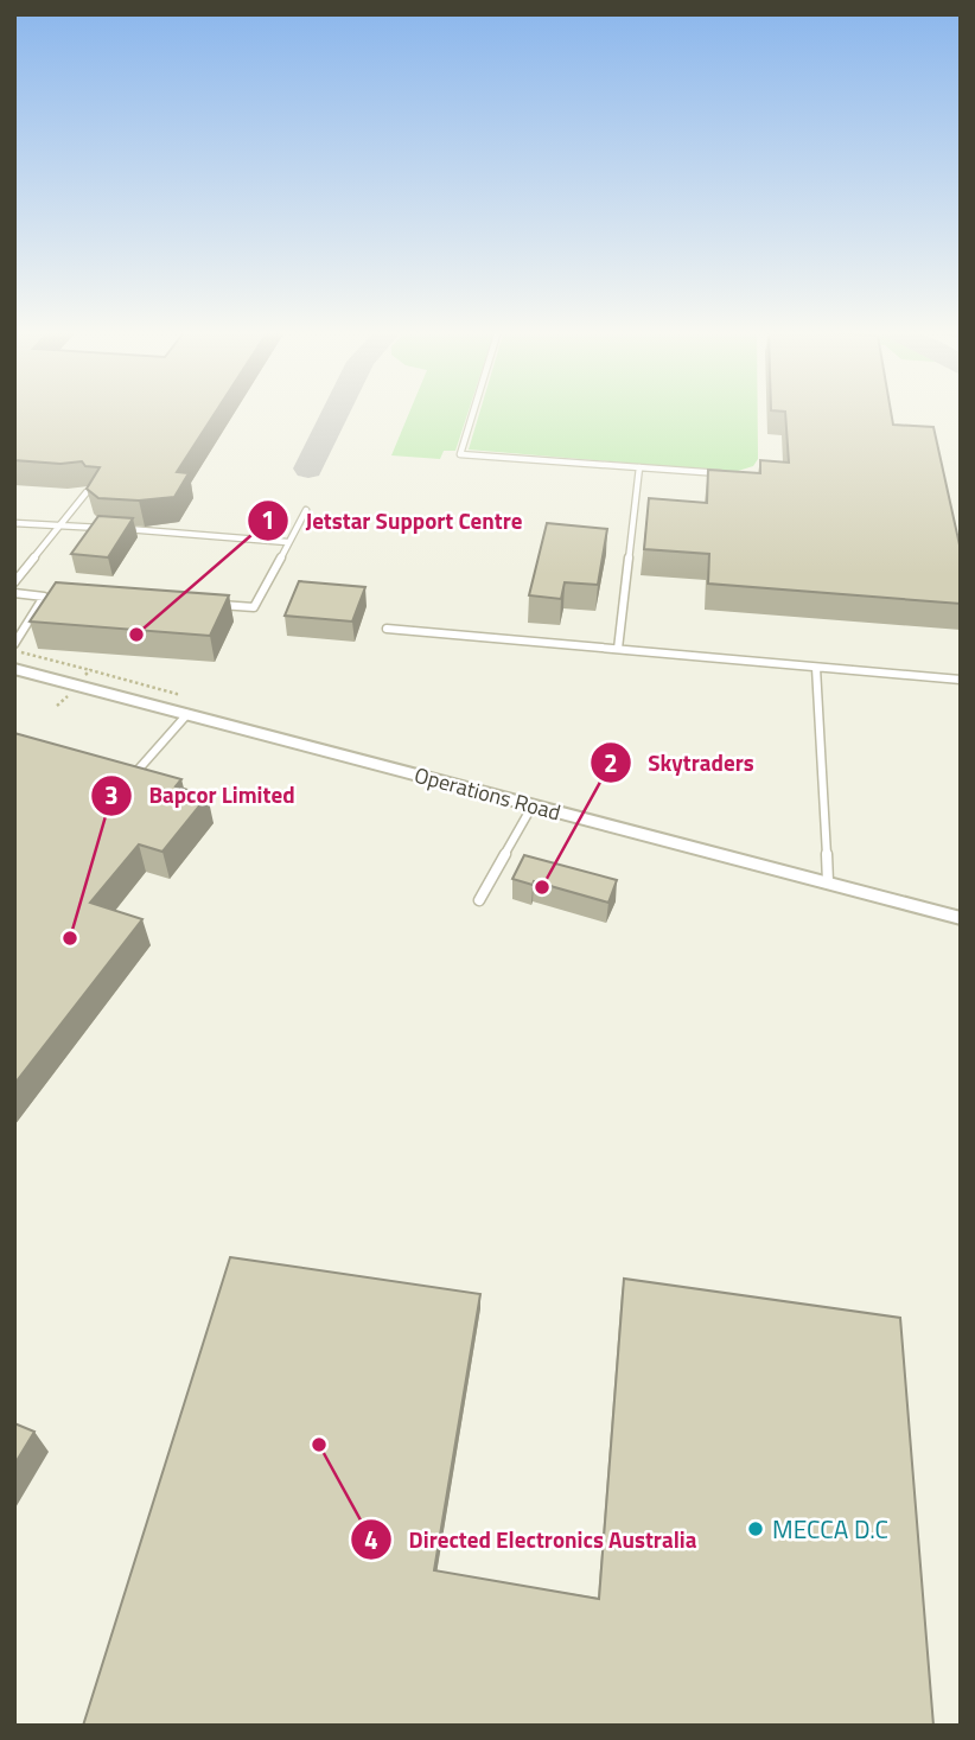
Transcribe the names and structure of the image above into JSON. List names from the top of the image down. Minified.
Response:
{"streets":{"street":["Operations Road"]},"places":["Jetstar Support Centre","Skytraders","Bapcor Limited","Directed Electronics Australia","MECCA D.C"]}
